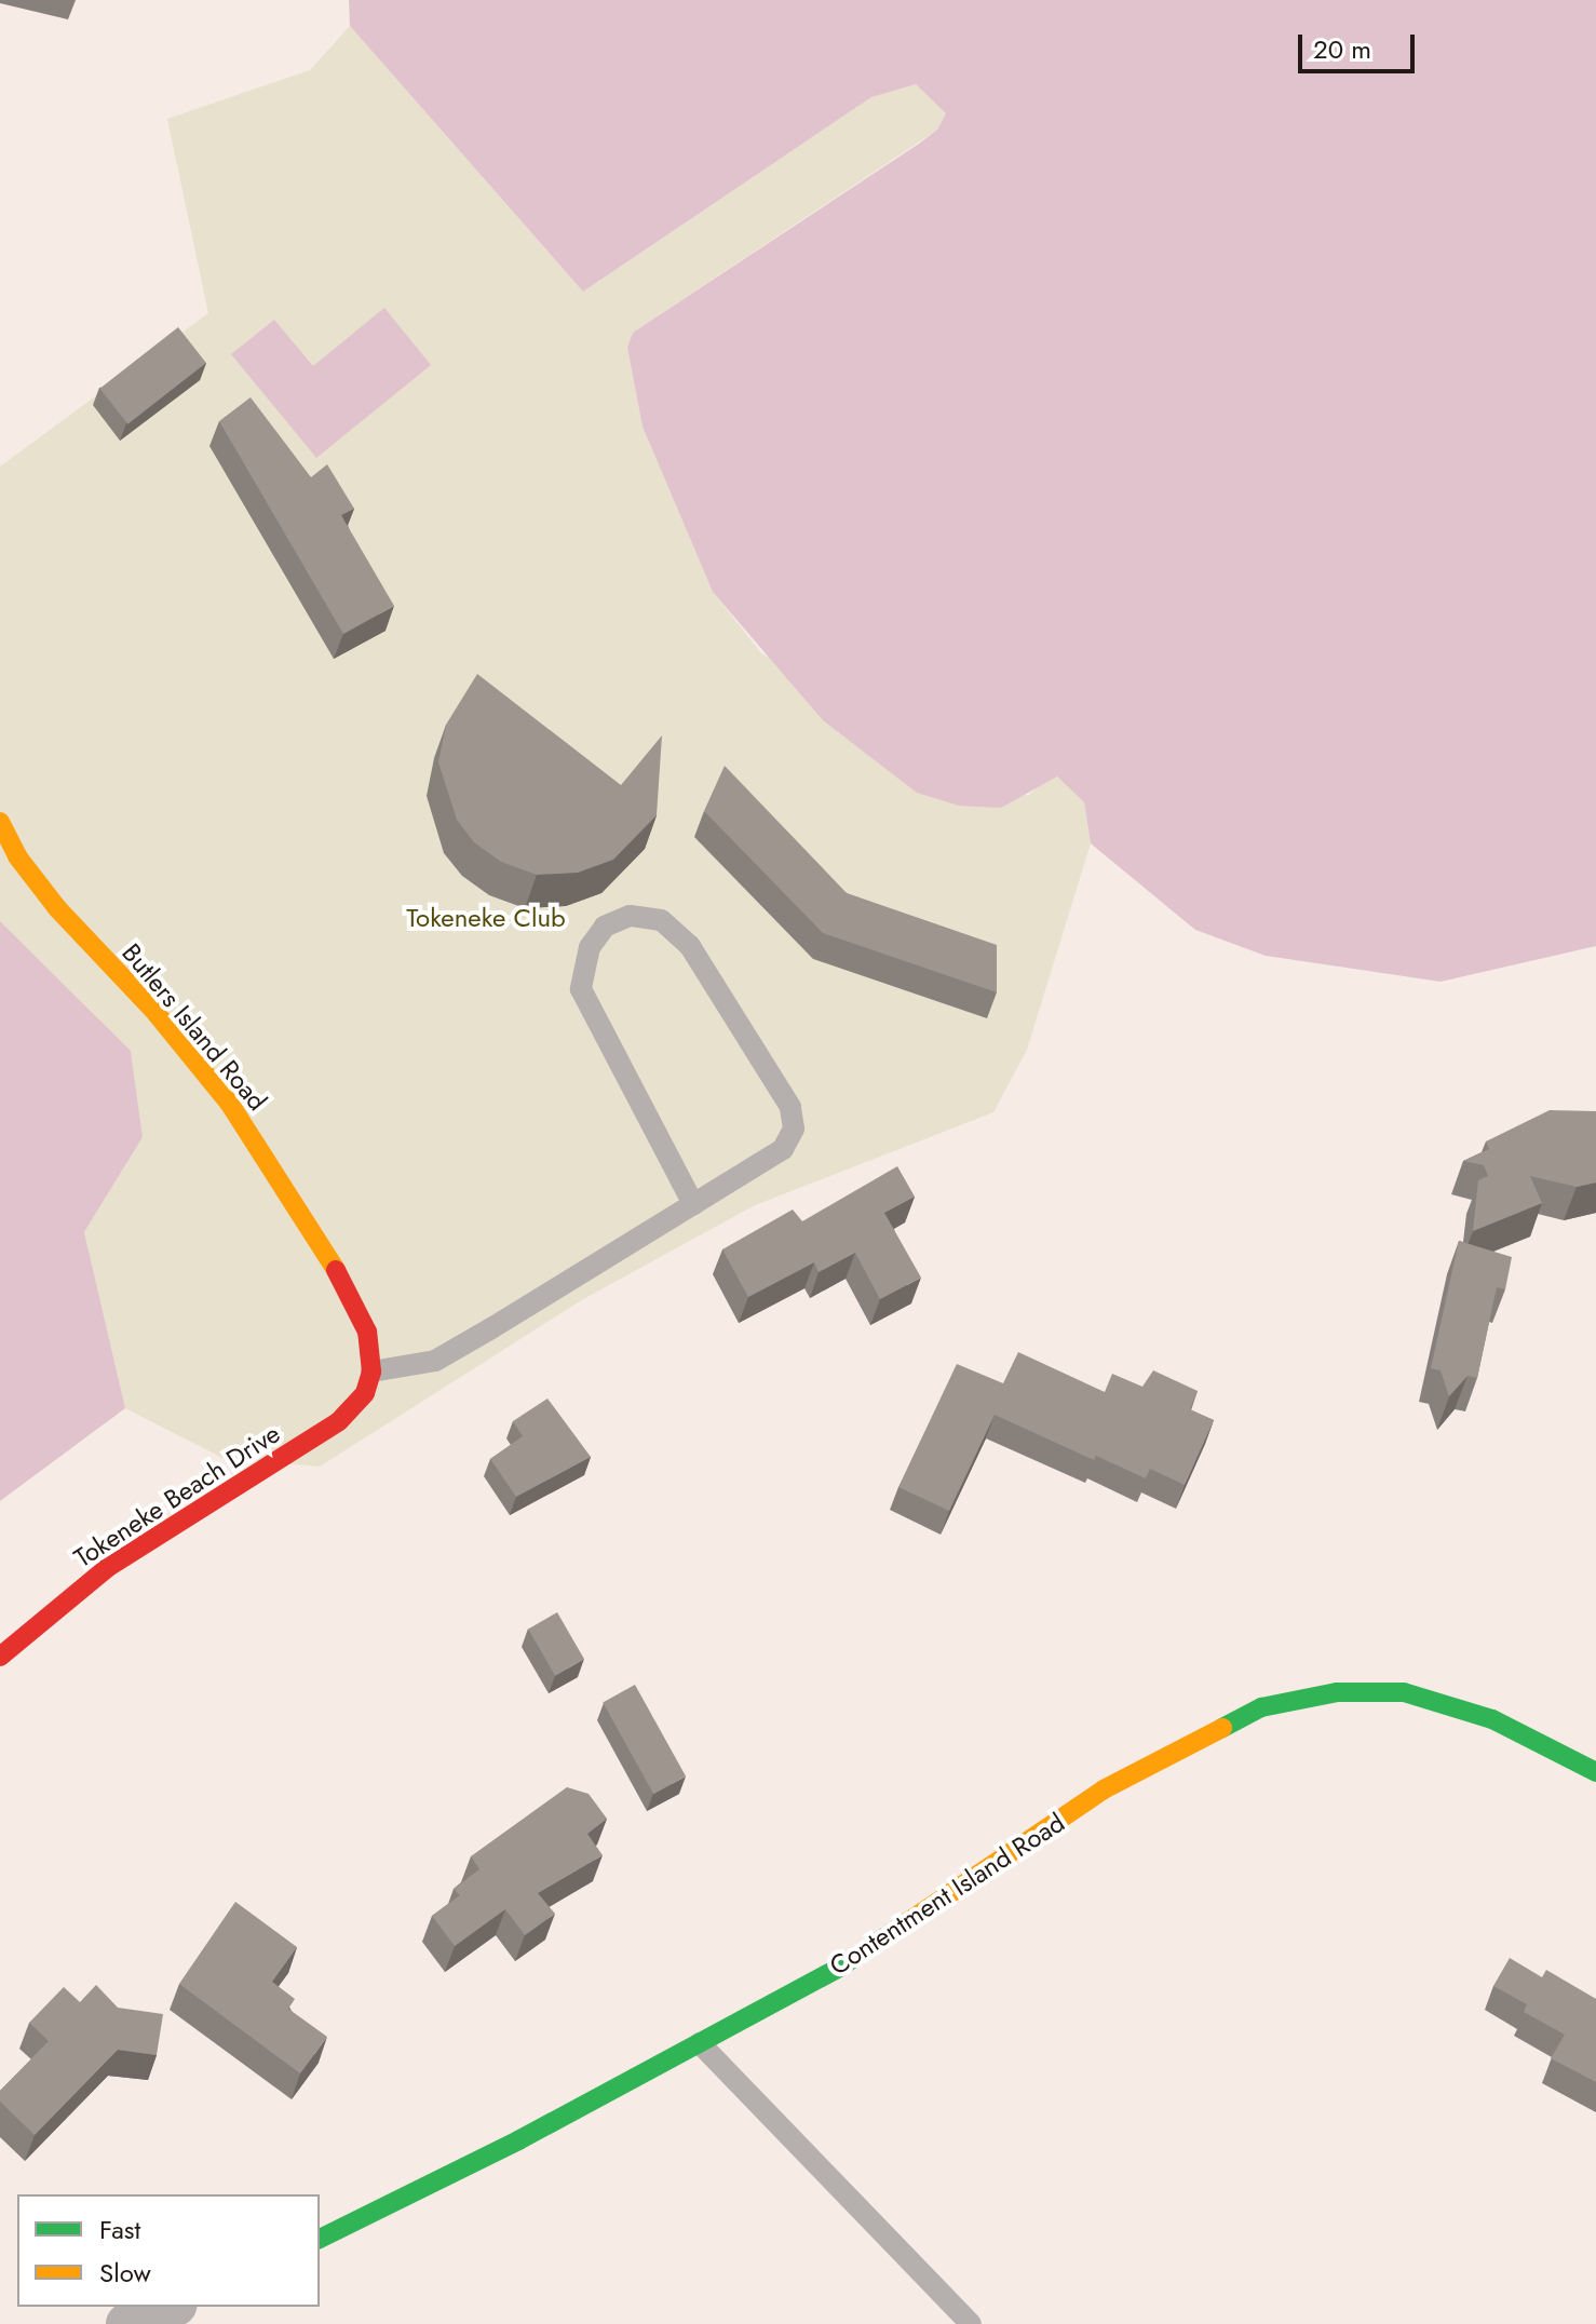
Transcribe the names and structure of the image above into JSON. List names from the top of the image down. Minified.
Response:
{"streets":{"street":["Butlers Island Road","Tokeneke Beach Drive","Contentment Island Road"]},"crossings":[["Butlers Island Road","Tokeneke Beach Drive"]],"parks":["Tokeneke Club"],"legend":["Fast","Slow"],"scale_bar":"20 m"}
